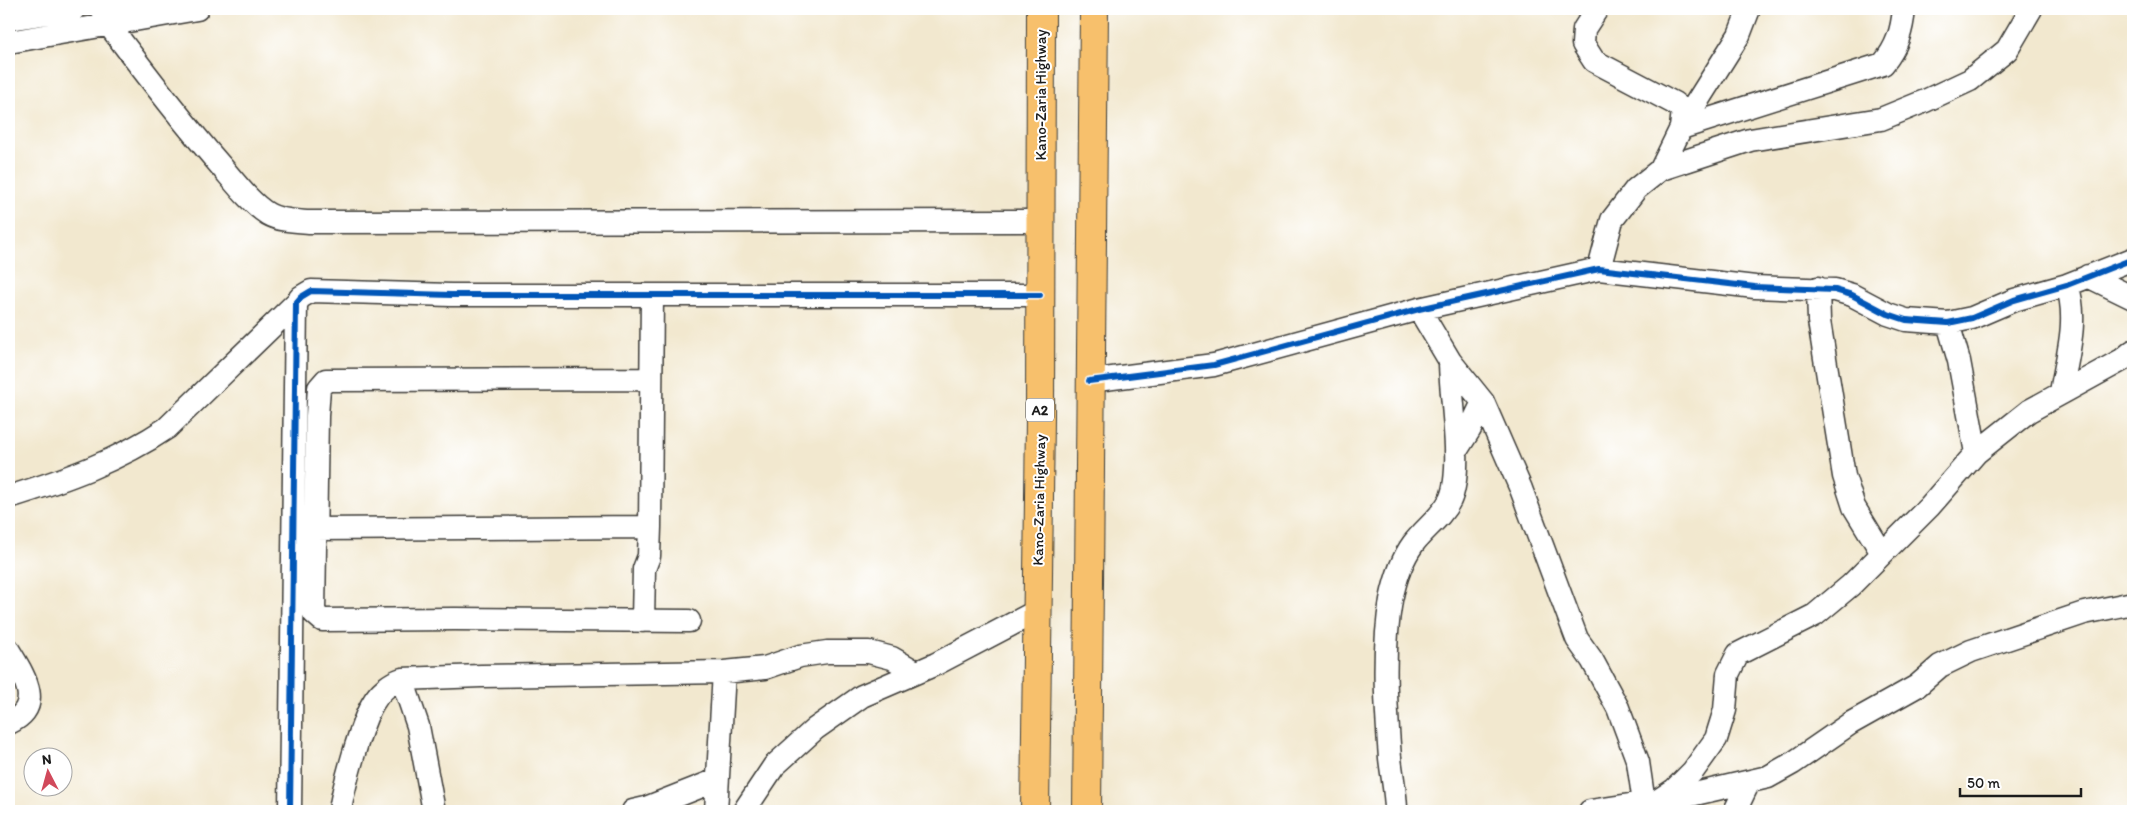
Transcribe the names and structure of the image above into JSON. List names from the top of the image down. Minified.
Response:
{"streets":{"highway":["Kano-Zaria Highway","A2"]},"scale_bar":"50 m","north":"top"}
